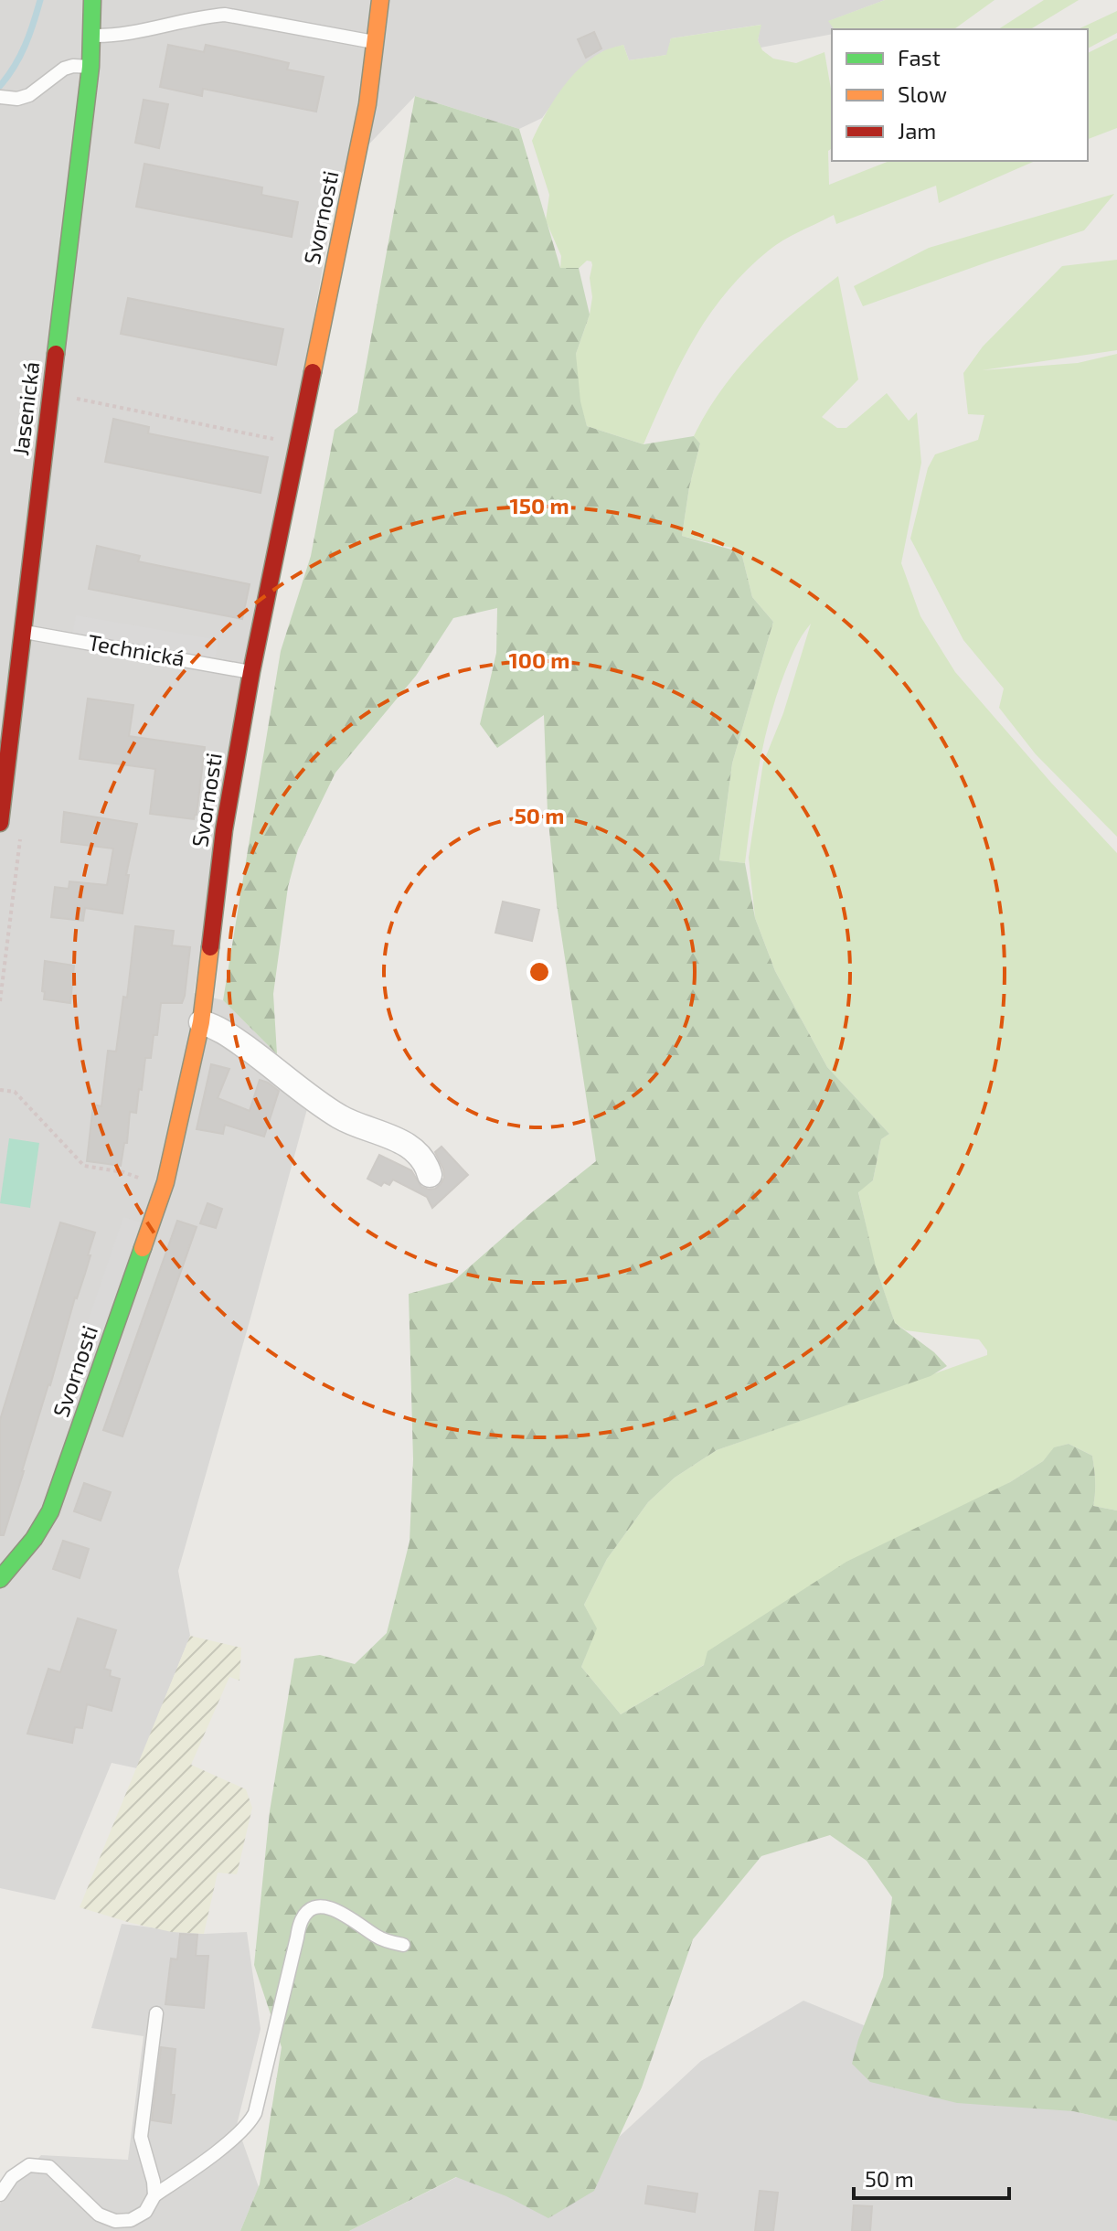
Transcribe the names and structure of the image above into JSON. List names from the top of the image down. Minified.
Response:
{"streets":{"street":["Svornosti","Jasenická"],"lane":["Technická"]},"crossings":[["Svornosti","Technická"],["Jasenická","Technická"]],"legend":["Fast","Slow","Jam"],"scale_bar":"50 m","rings":["150 m","100 m","50 m"]}
